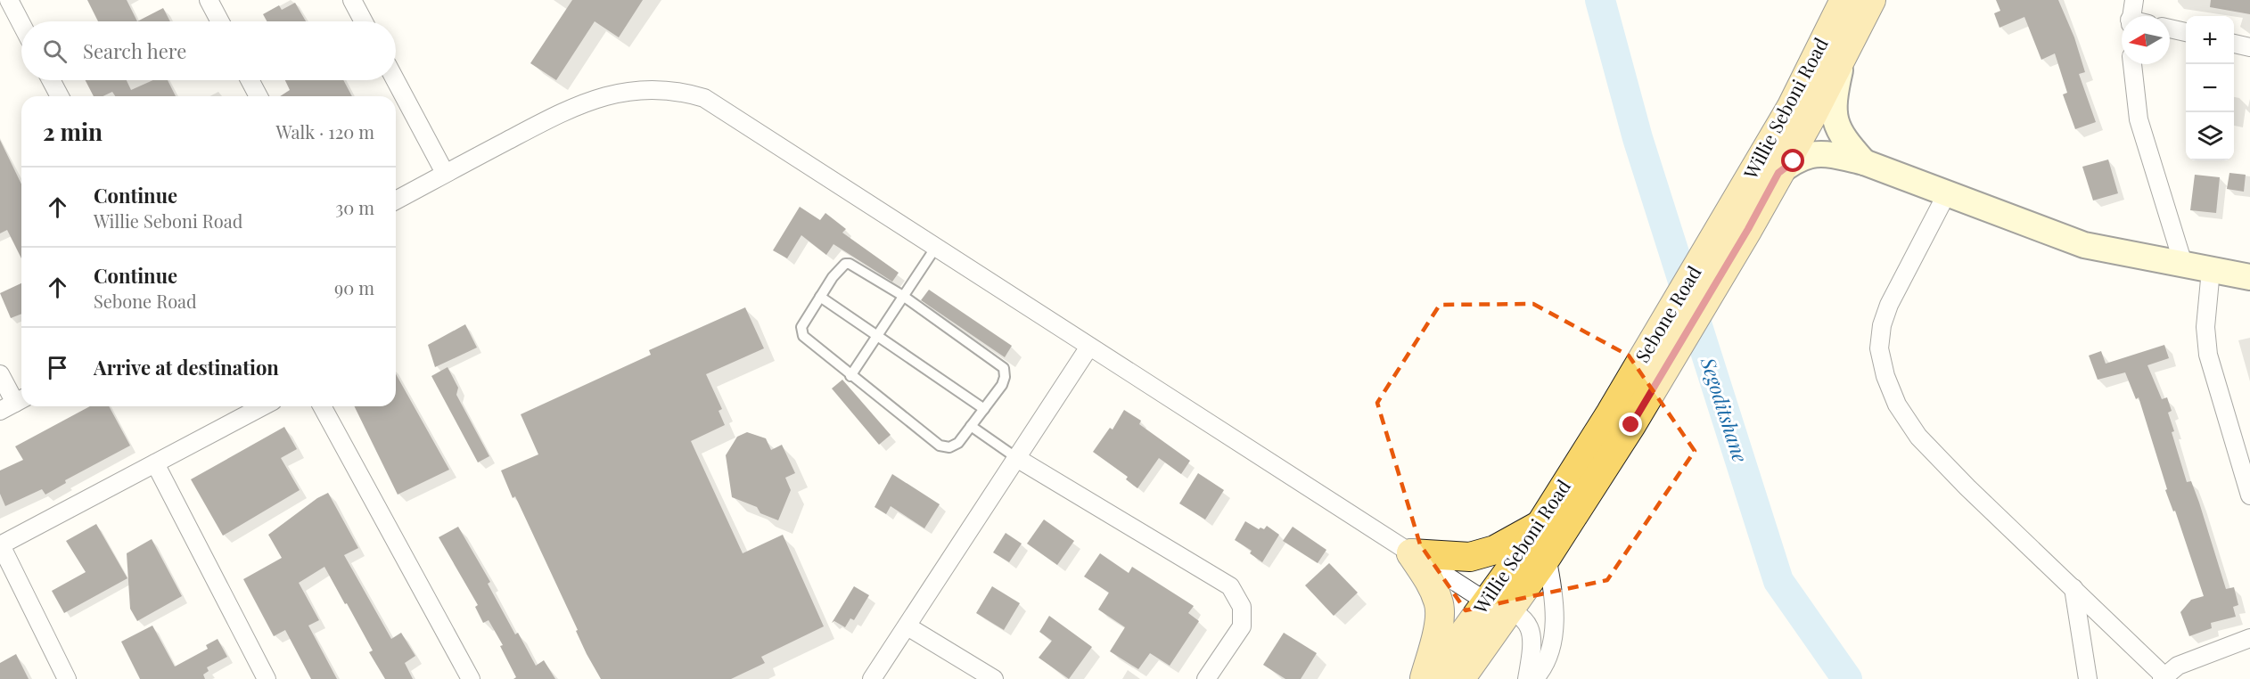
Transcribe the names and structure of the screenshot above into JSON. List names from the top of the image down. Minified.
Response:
{"streets":{"main road":["Willie Seboni Road","Sebone Road"]},"crossings":[["Willie Seboni Road","Sebone Road"]],"water":["Segoditshane"],"north":"left","page":{"map_buttons":["+","−"],"search":"Search here","heading":["2 min","Walk · 120 m"],"list":[["Continue","Willie Seboni Road","30 m"],["Continue","Sebone Road","90 m"],"Arrive at destination"]}}
